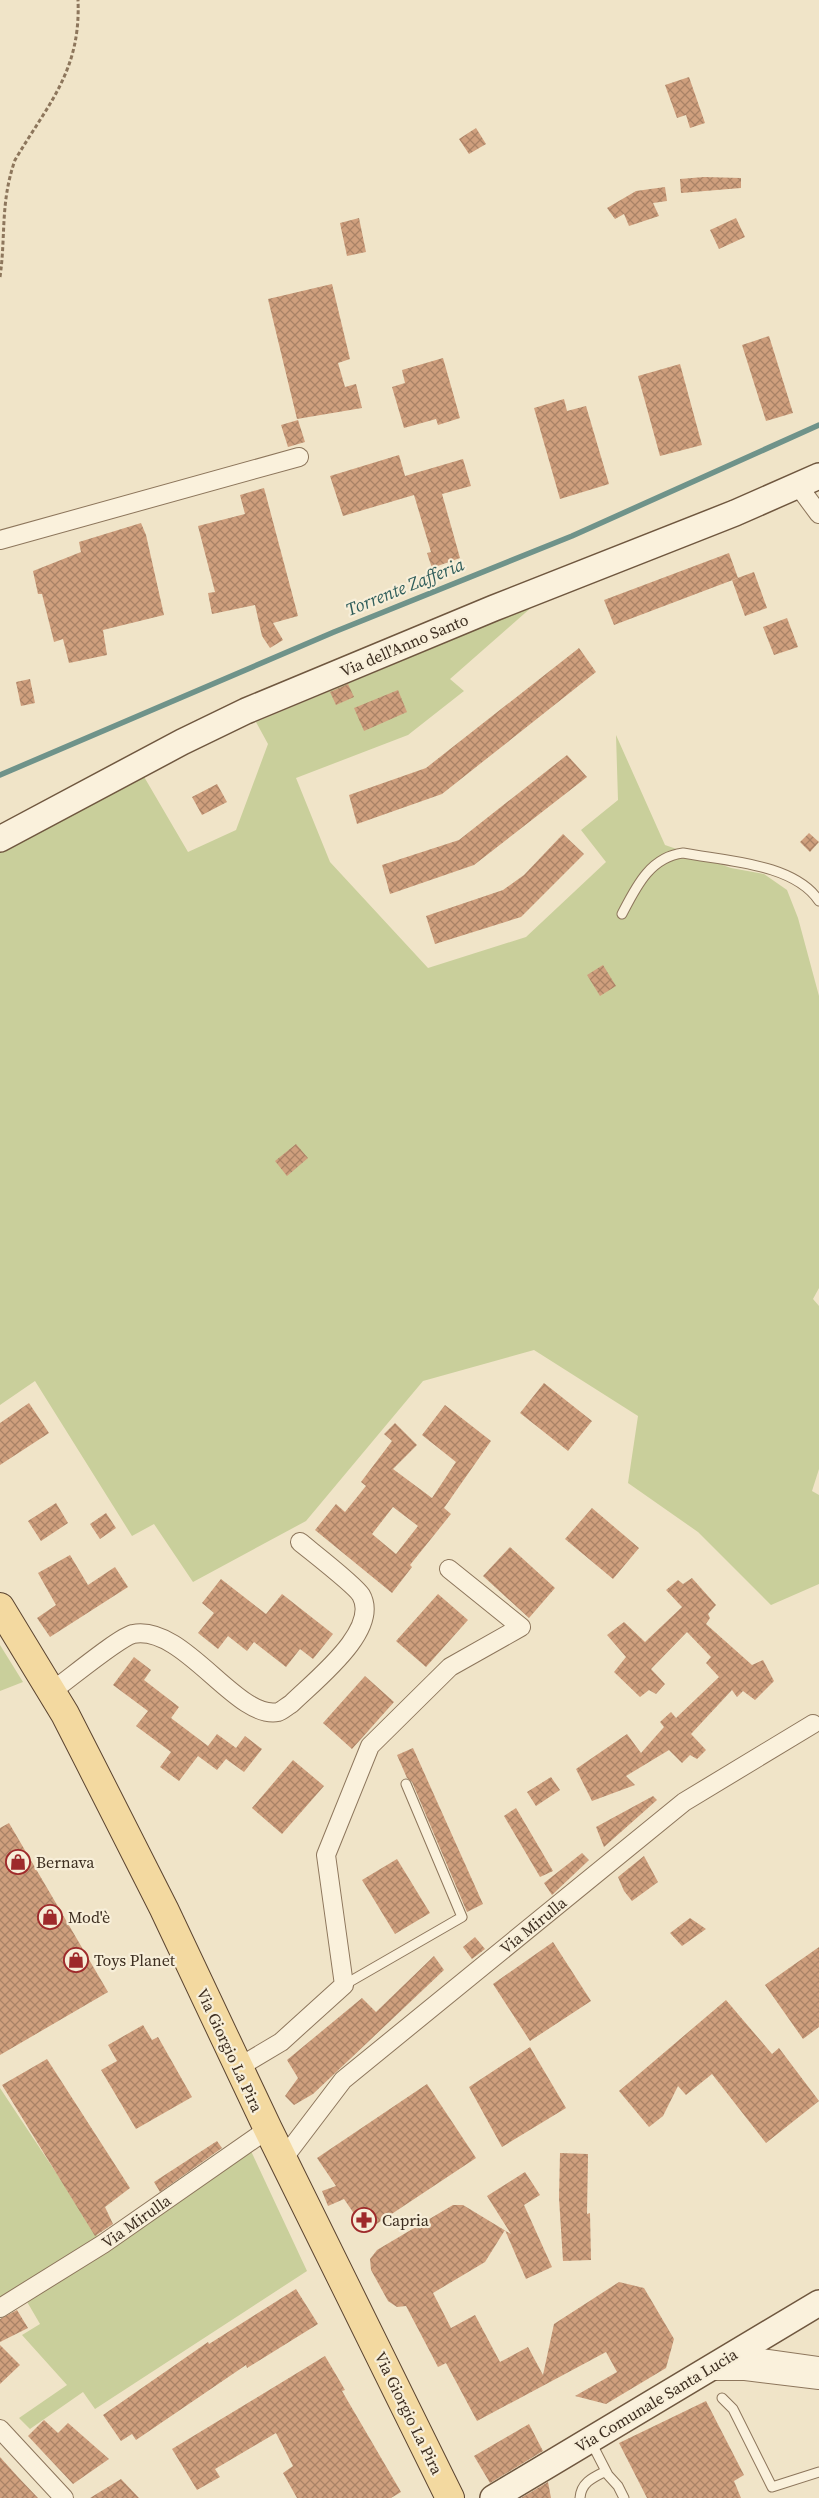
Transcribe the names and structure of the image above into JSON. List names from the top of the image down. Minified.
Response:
{"streets":{"main road":["Via Giorgio La Pira"],"street":["Via dell'Anno Santo","Via Mirulla","Via Comunale Santa Lucia"]},"crossings":[["Via Mirulla","Via Giorgio La Pira"]],"water":["Torrente Zafferia"],"places":{"shop":["Bernava","Mod'è","Toys Planet"],"pharmacy":["Capria"]}}
